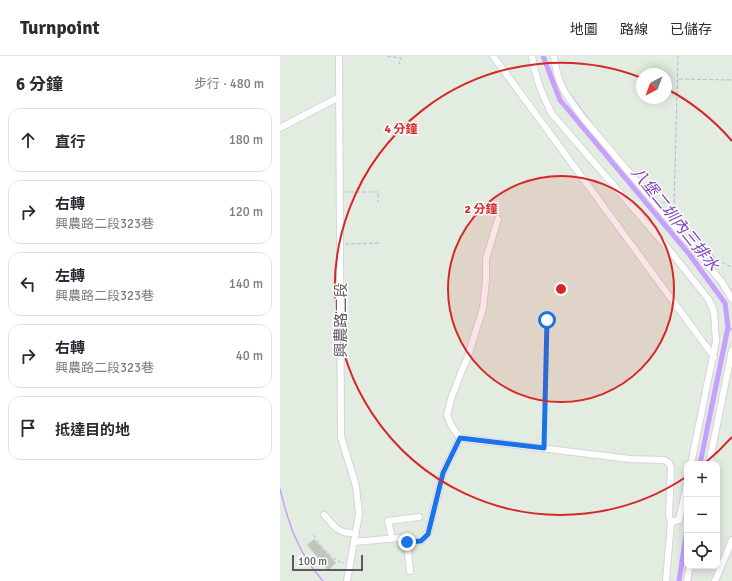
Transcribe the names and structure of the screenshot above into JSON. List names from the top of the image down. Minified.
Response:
{"streets":{"street":["興農路二段"]},"water":["八堡二圳內三排水"],"scale_bar":"100 m","north":"bottom left","page":{"header":"Turnpoint","nav":["地圖","路線","已儲存"],"heading":["6 分鐘","步行 · 480 m"],"list":[["直行","180 m"],["右轉","興農路二段323巷","120 m"],["左轉","興農路二段323巷","140 m"],["右轉","興農路二段323巷","40 m"],"抵達目的地"],"map_buttons":["+","−"],"scale":"100 m"},"rings":["4 分鐘","2 分鐘"]}
